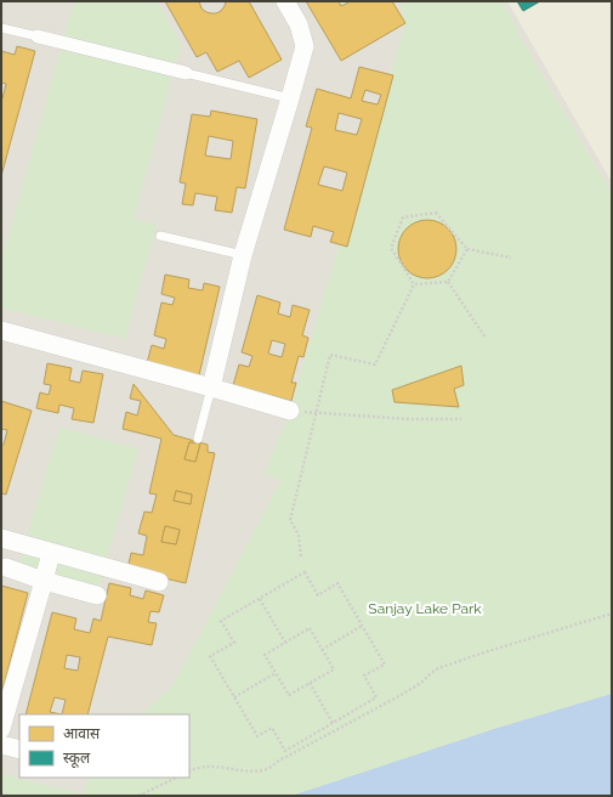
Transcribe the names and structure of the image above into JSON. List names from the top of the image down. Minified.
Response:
{"parks":["Sanjay Lake Park"],"legend":["आवास","स्कूल"]}
